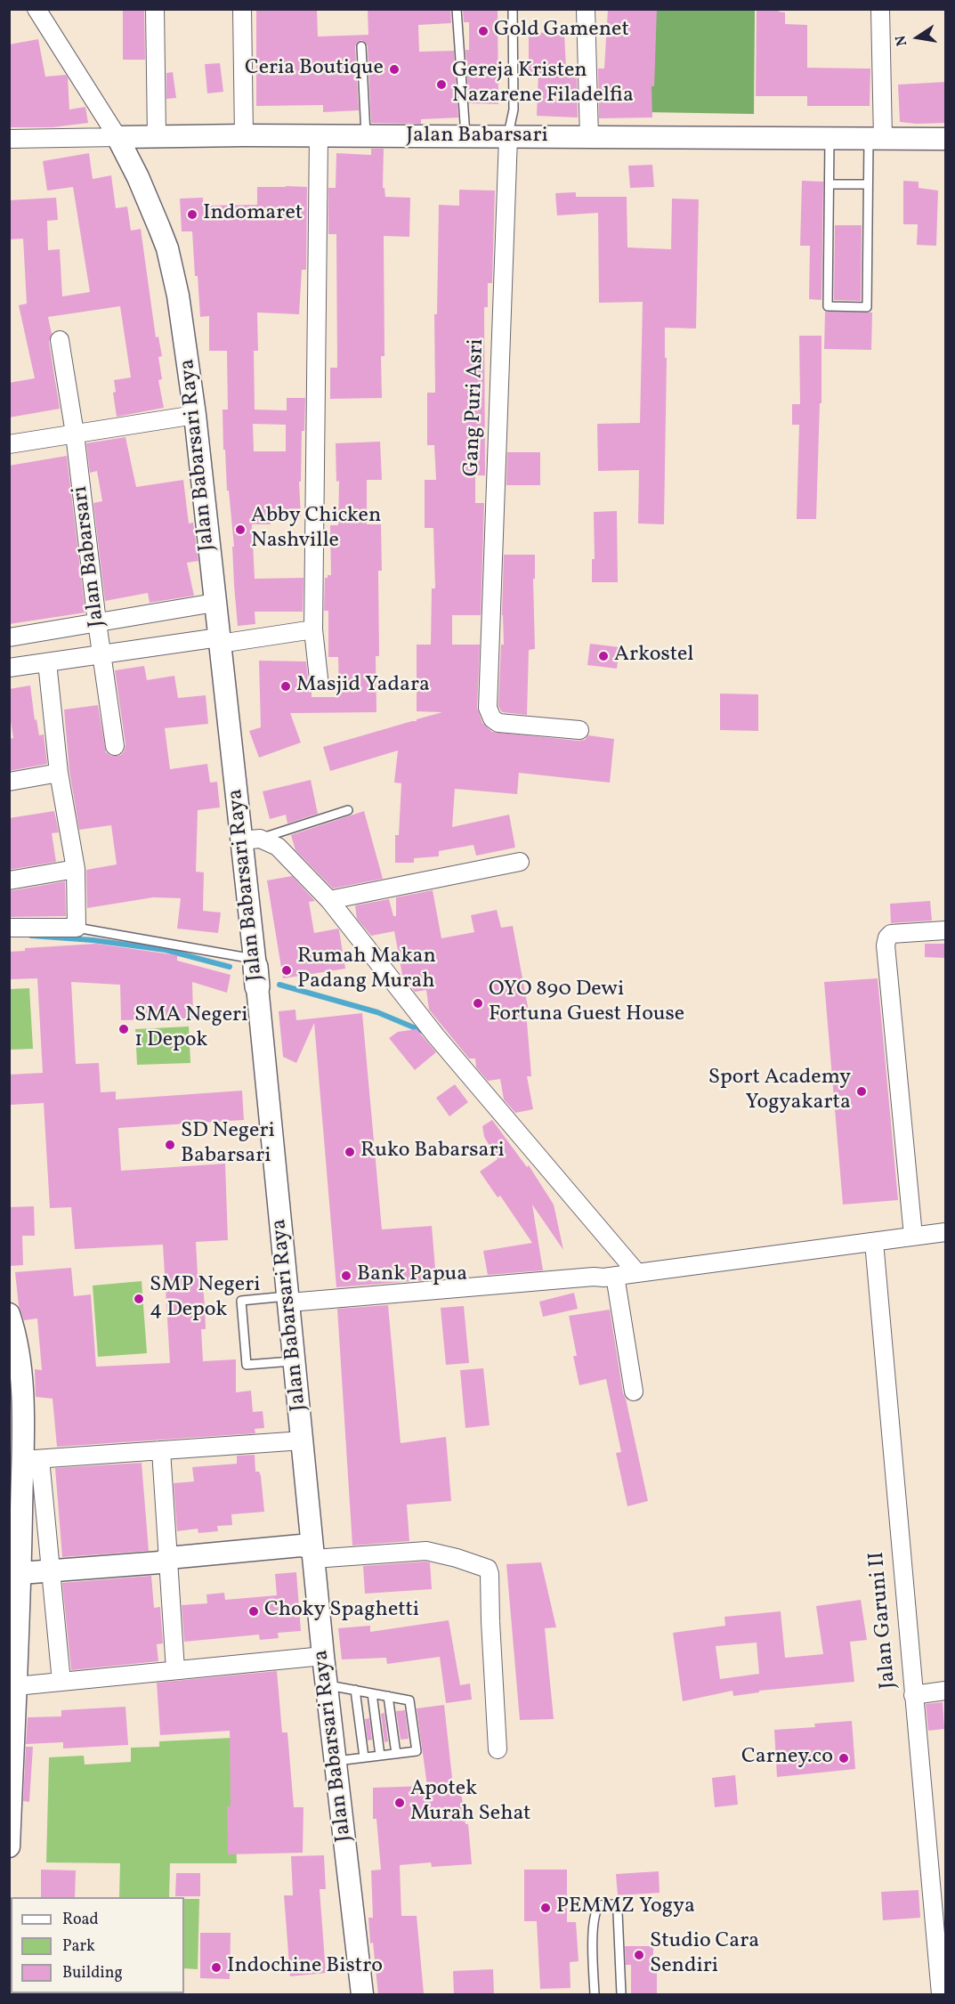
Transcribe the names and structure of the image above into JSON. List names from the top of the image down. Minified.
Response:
{"streets":{"street":["Jalan Babarsari","Gang Puri Asri","Jalan Babarsari Raya","Jalan Garuni II"]},"crossings":[["Jalan Babarsari","Gang Puri Asri"],["Jalan Babarsari","Jalan Babarsari Raya"]],"places":["Gold Gamenet","Ceria Boutique","Gereja Kristen Nazarene Filadelfia","Indomaret","Abby Chicken Nashville","Arkostel","Masjid Yadara","Rumah Makan Padang Murah","OYO 890 Dewi Fortuna Guest House","SMA Negeri 1 Depok","Sport Academy Yogyakarta","SD Negeri Babarsari","Ruko Babarsari","Bank Papua","SMP Negeri 4 Depok","Choky Spaghetti","Carney.co","Apotek Murah Sehat","PEMMZ Yogya","Studio Cara Sendiri","Indochine Bistro"],"legend":["Road","Park","Building"],"north":"left"}
